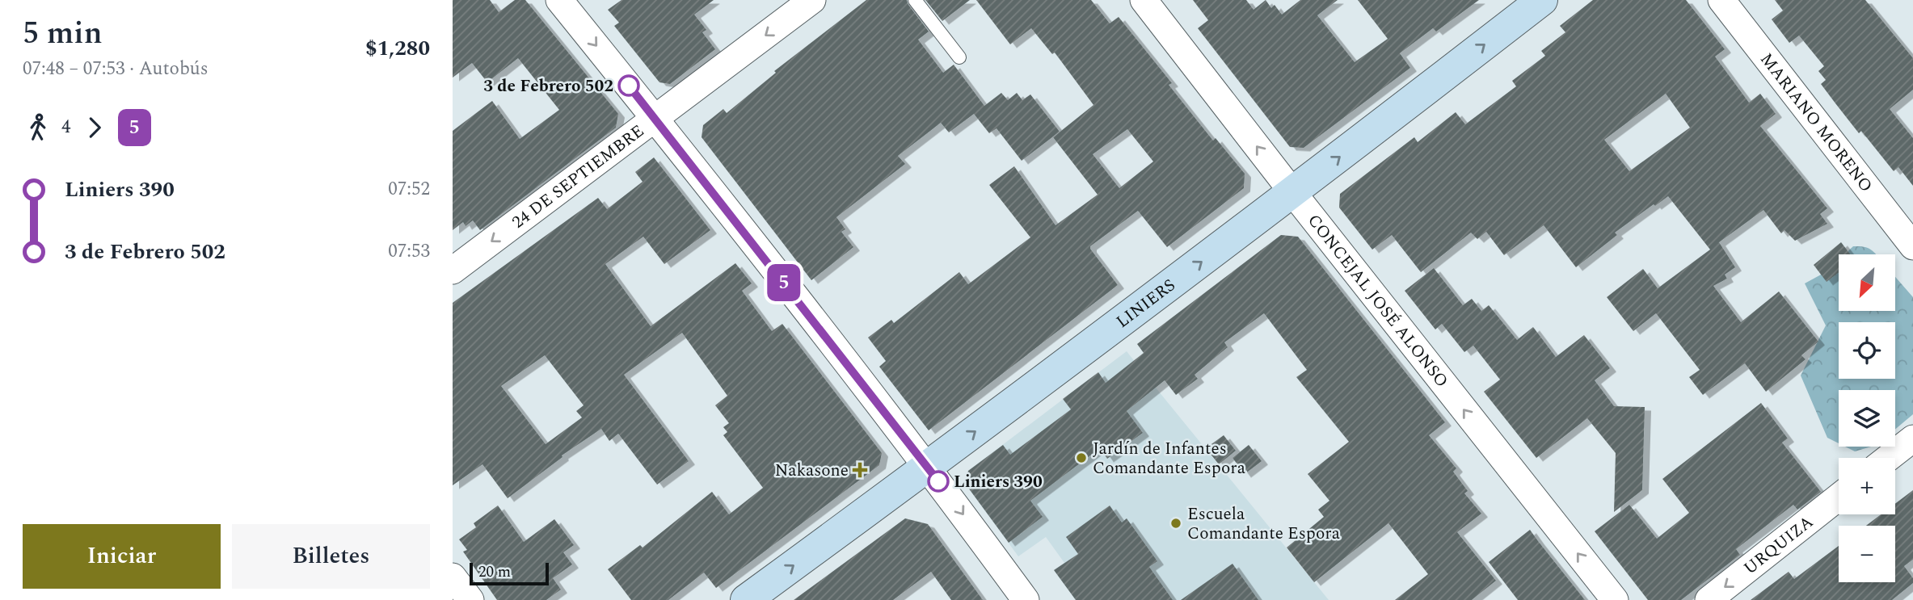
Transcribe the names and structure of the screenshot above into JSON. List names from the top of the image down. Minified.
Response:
{"streets":{"street":["MARIANO MORENO","24 DE SEPTIEMBRE","CONCEJAL JOSÉ ALONSO","LINIERS","URQUIZA"]},"crossings":[["CONCEJAL JOSÉ ALONSO","LINIERS"]],"one_way":["24 DE SEPTIEMBRE","CONCEJAL JOSÉ ALONSO","LINIERS","URQUIZA"],"places":{"other":["3 de Febrero 502","Jardín de Infantes Comandante Espora","Liniers 390","Escuela Comandante Espora"],"health":["Nakasone"]},"lines":["bus line 5"],"scale_bar":"20 m","north":"bottom left","page":{"heading":["5 min","07:48 – 07:53 · Autobús","$1,280"],"on_map":"5","legs":["4","5"],"list":[{"name":"Liniers 390","value":"07:52"},{"name":"3 de Febrero 502","value":"07:53"}],"map_buttons":["+","−"],"buttons":["Iniciar","Billetes"],"scale":"20 m"}}
